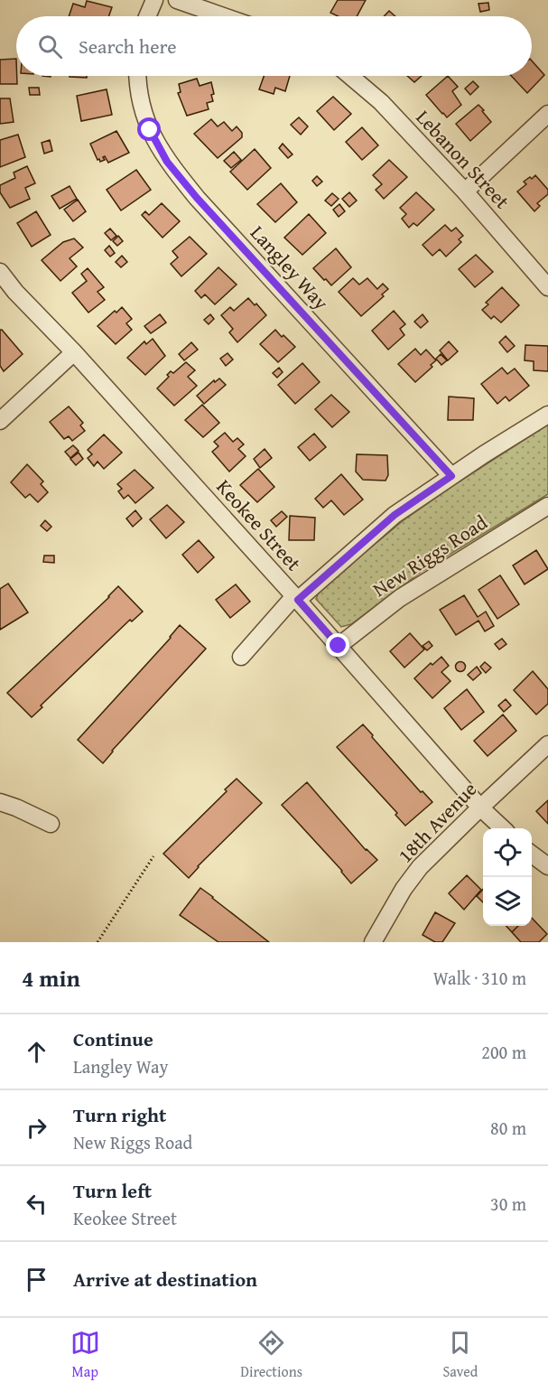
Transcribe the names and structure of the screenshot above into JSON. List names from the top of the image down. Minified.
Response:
{"streets":{"street":["Lebanon Street","Langley Way","Keokee Street","New Riggs Road","18th Avenue"]},"crossings":[["Keokee Street","New Riggs Road"],["Keokee Street","18th Avenue"]],"page":{"search":"Search here","heading":["4 min","Walk · 310 m"],"list":[["Continue","Langley Way","200 m"],["Turn right","New Riggs Road","80 m"],["Turn left","Keokee Street","30 m"],"Arrive at destination"],"nav":["Map","Directions","Saved"]}}
